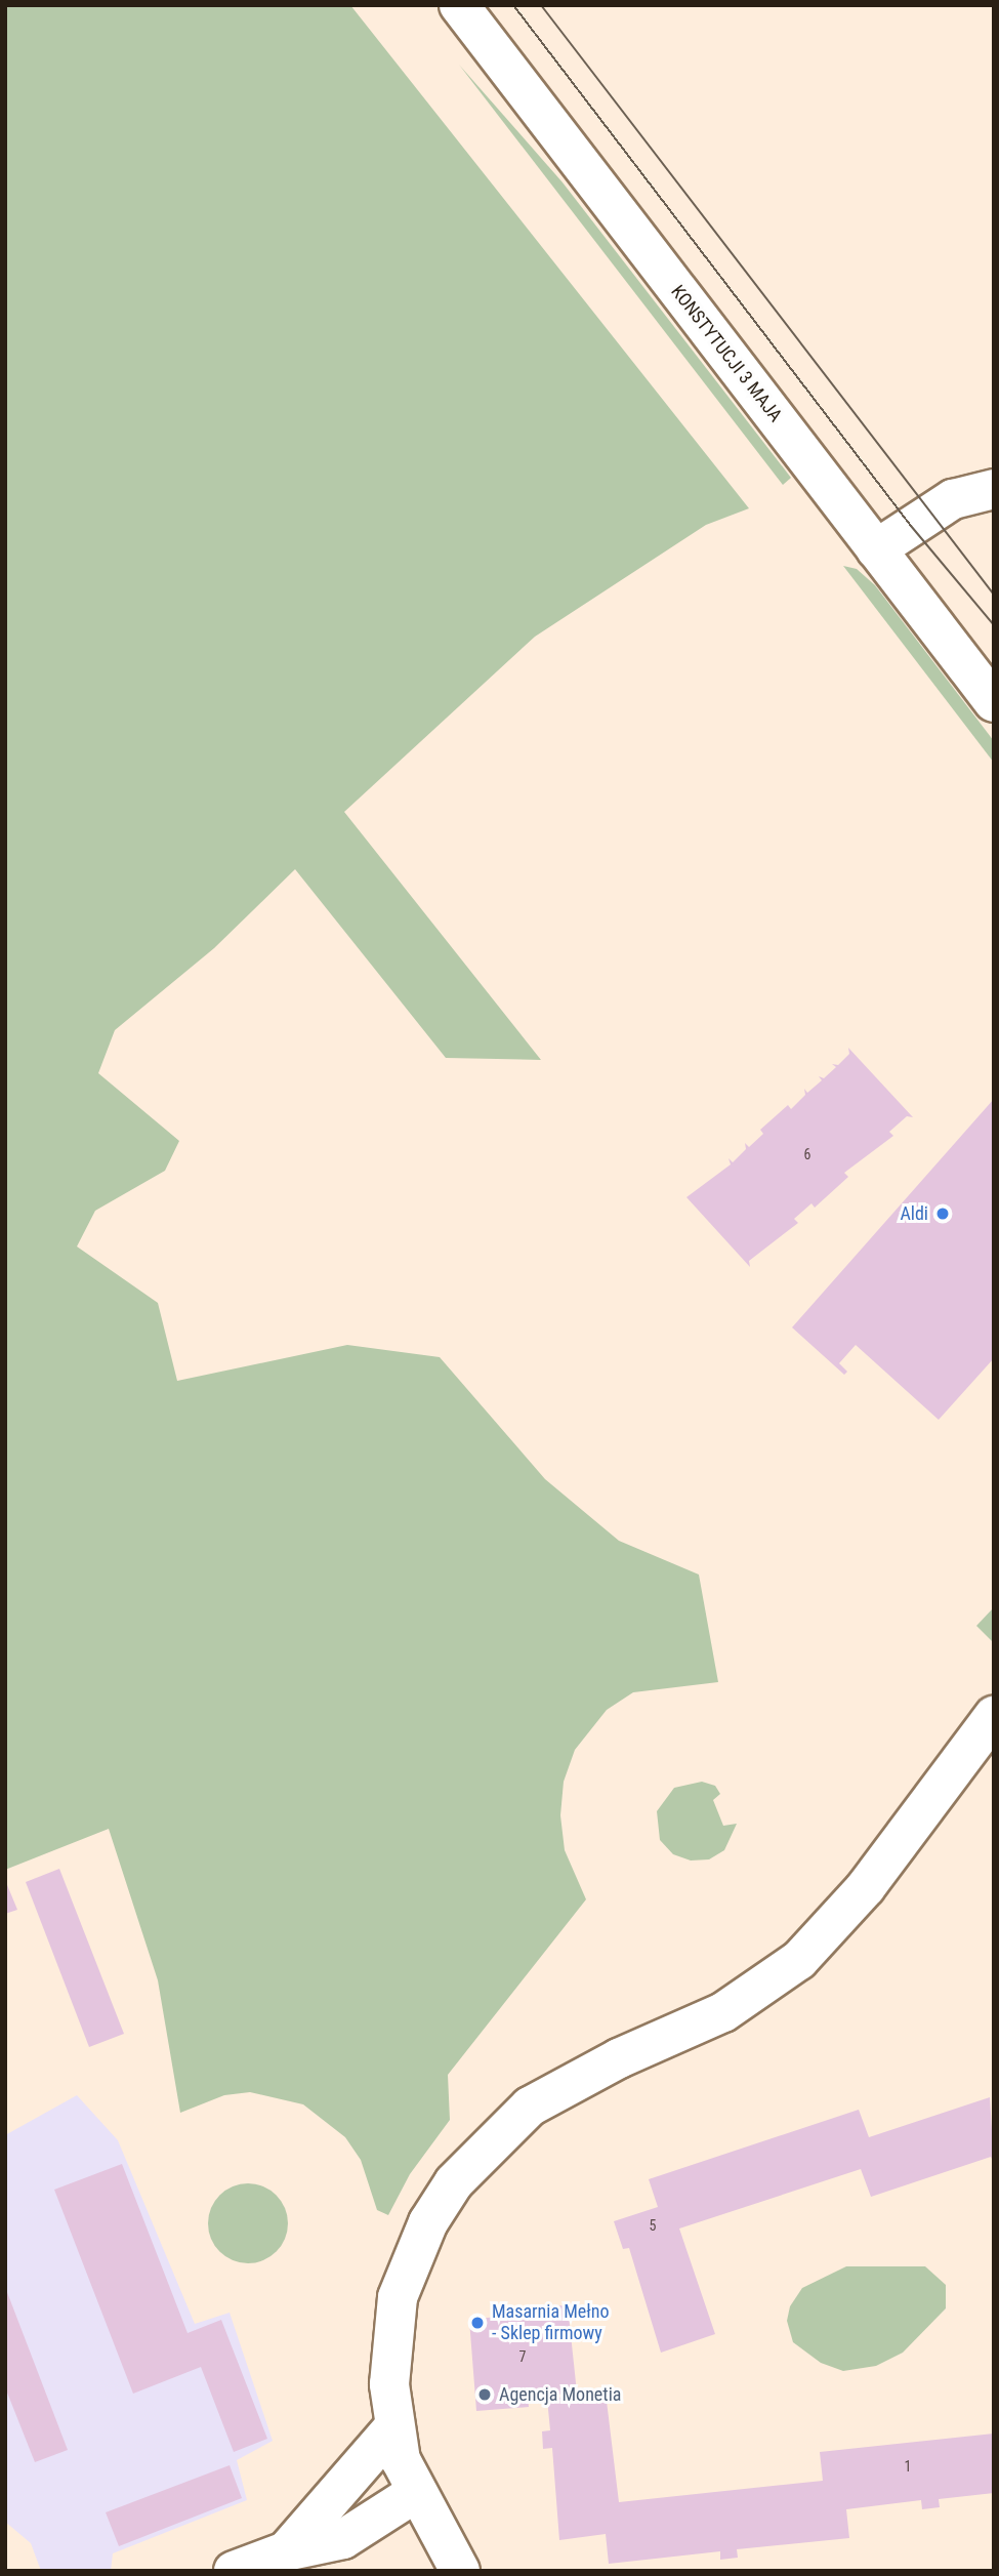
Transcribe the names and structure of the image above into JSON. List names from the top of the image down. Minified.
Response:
{"streets":{"street":["KONSTYTUCJI 3 MAJA"]},"places":["Aldi","Masarnia Mełno - Sklep firmowy","Agencja Monetia"],"house_numbers":["6","5","7","1"]}
